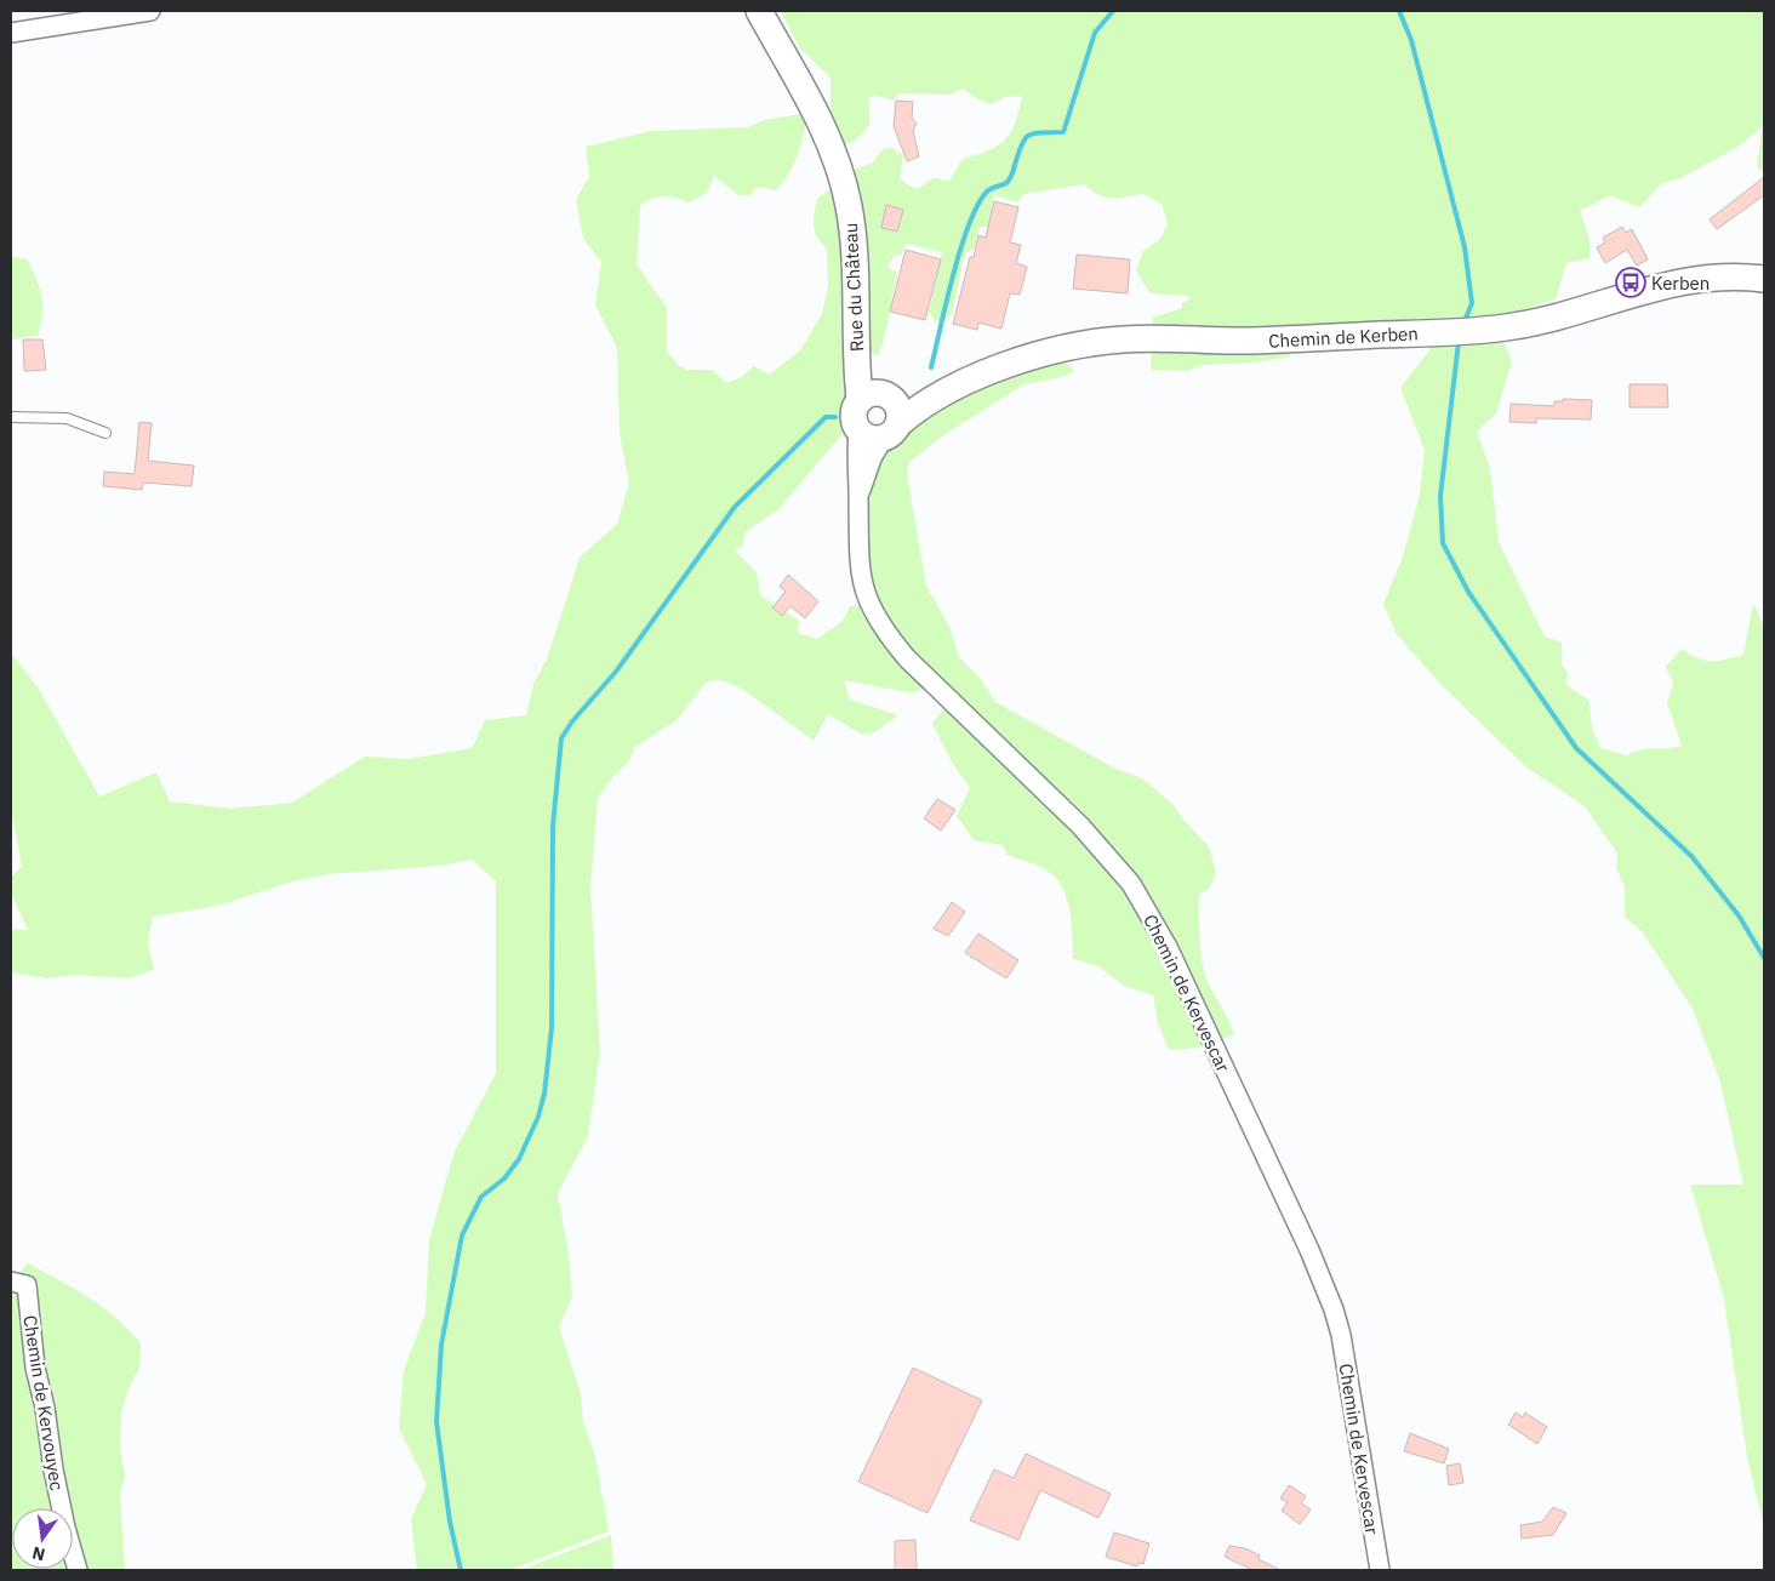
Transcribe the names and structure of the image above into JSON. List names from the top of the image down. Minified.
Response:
{"streets":{"street":["Rue du Château","Chemin de Kerben","Chemin de Kervescar","Chemin de Kervouyec"]},"crossings":[["Rue du Château","Chemin de Kerben"],["Rue du Château","Chemin de Kervescar"],["Chemin de Kerben","Chemin de Kervescar"]],"places":{"bus stop":["Kerben"]},"north":"bottom"}
